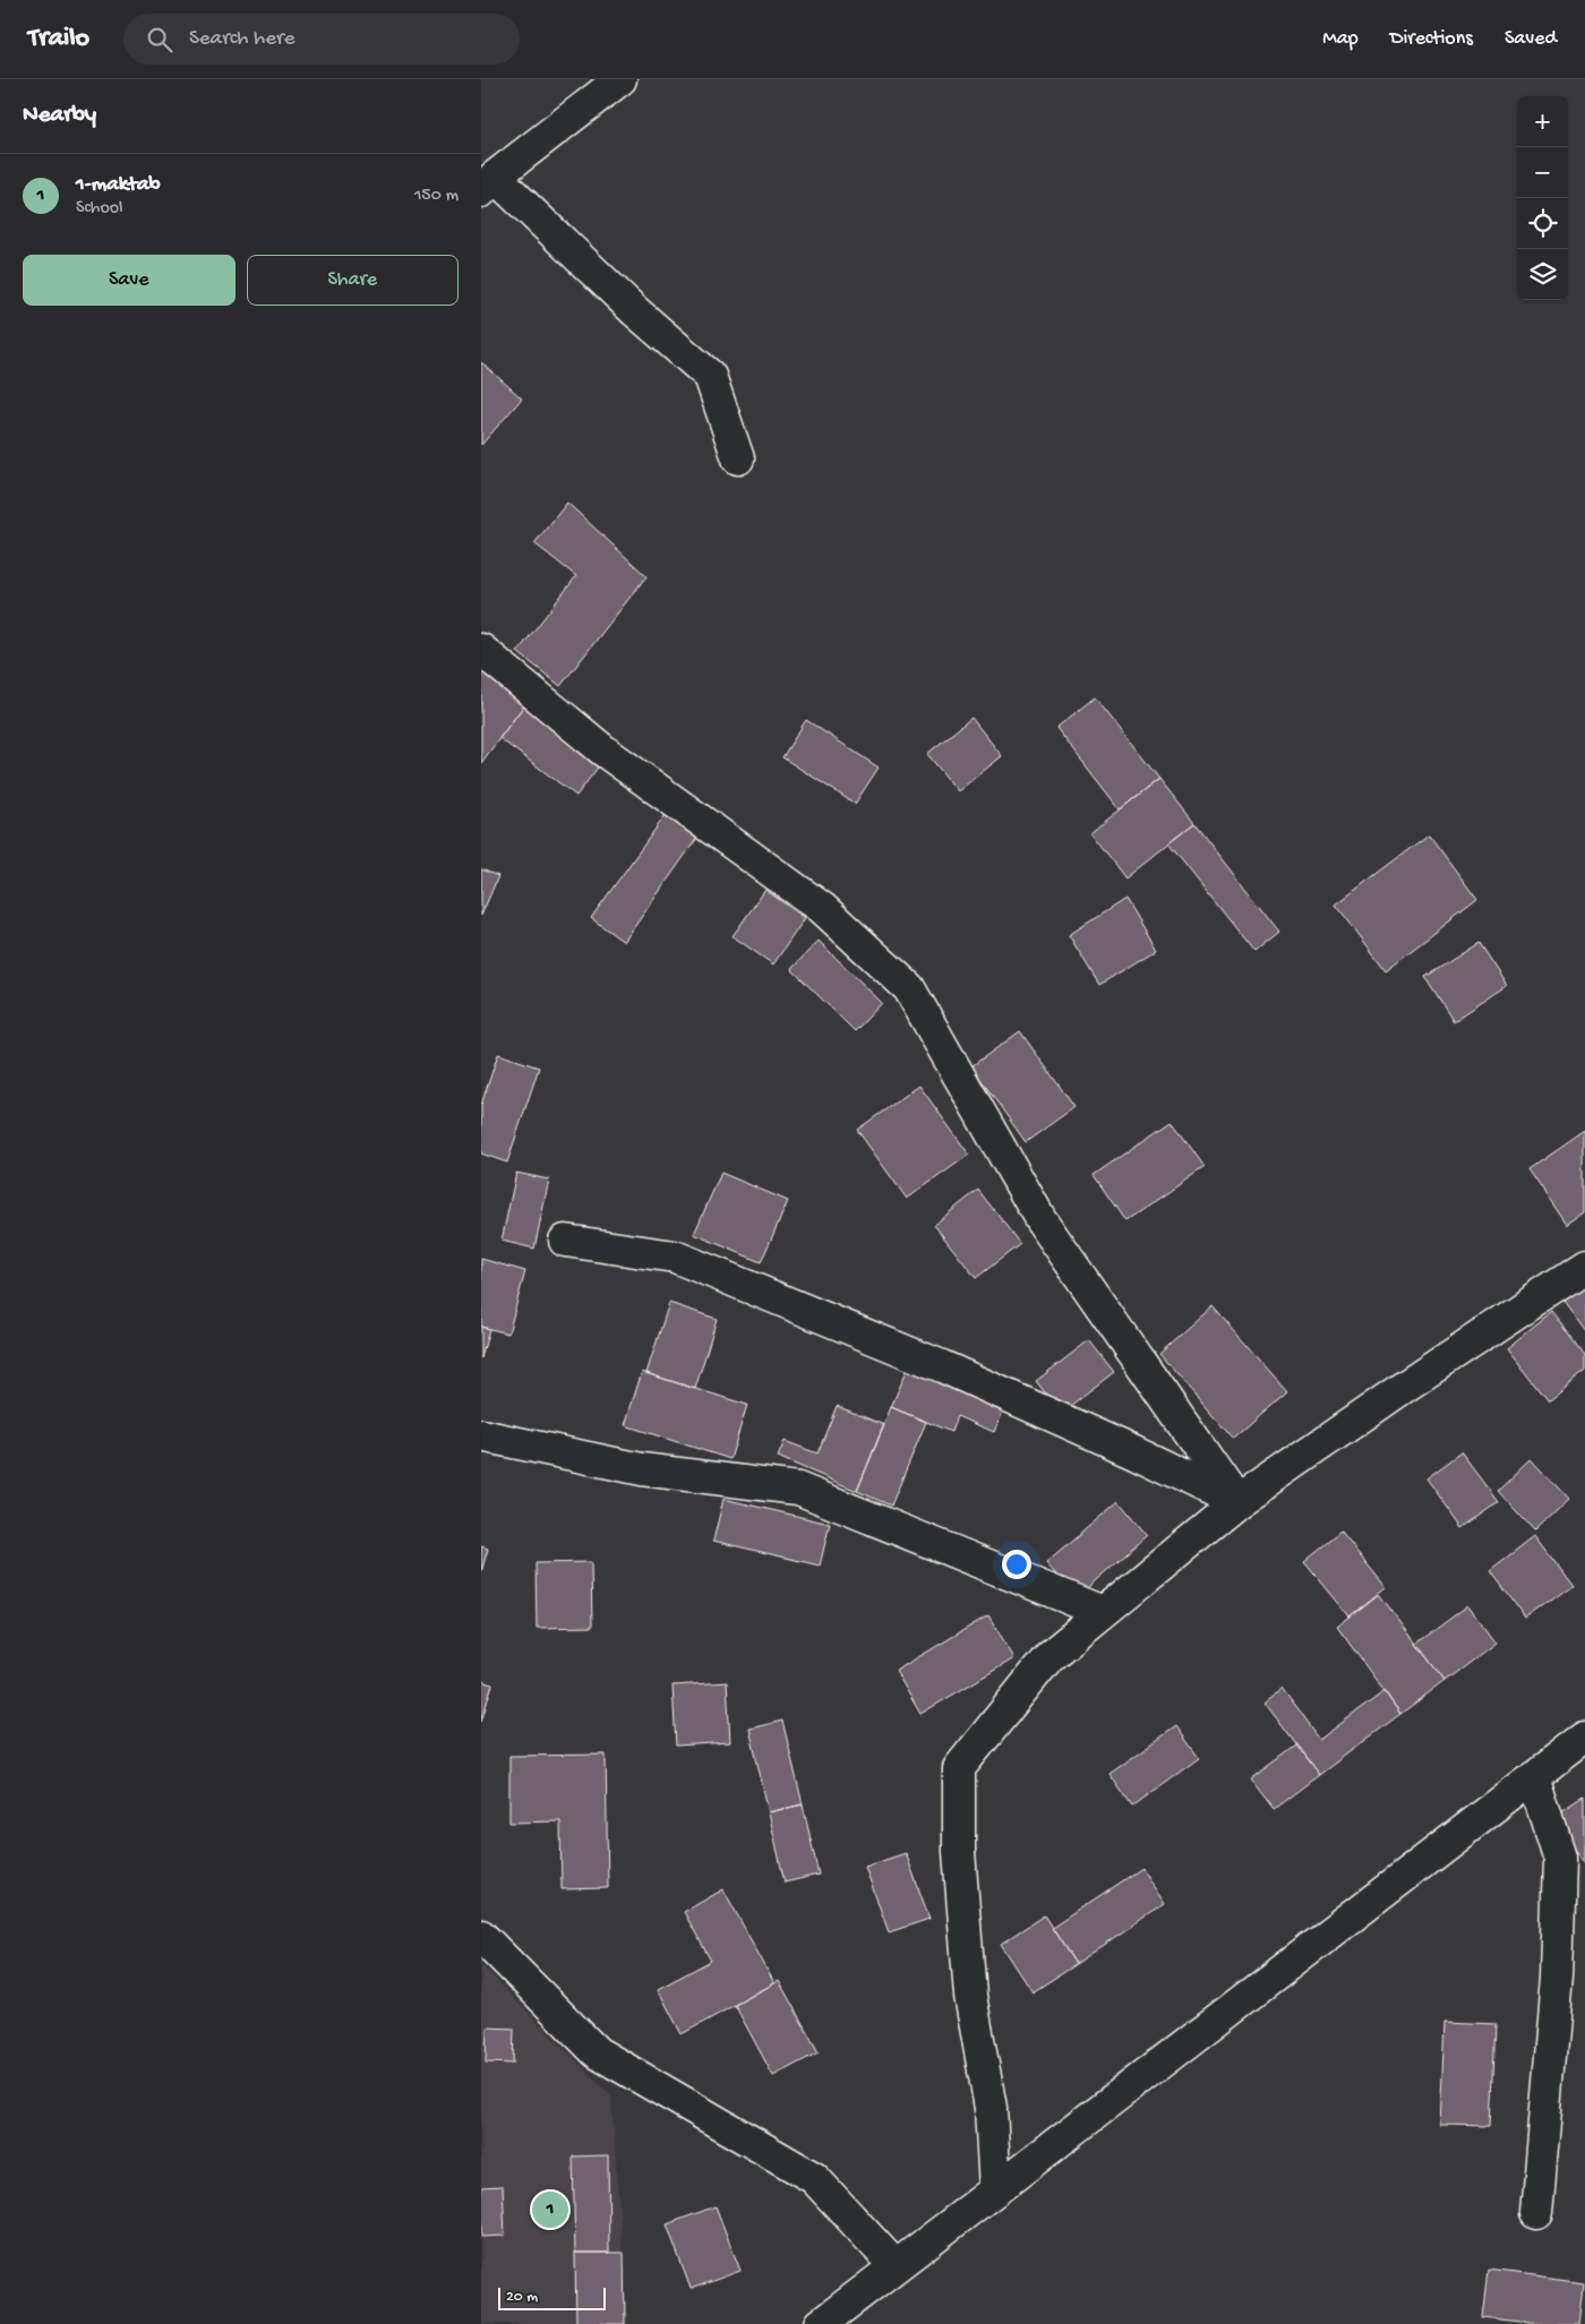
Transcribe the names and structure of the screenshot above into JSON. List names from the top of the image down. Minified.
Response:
{"scale_bar":"20 m","page":{"header":"Trailo","search":"Search here","nav":["Map","Directions","Saved"],"heading":"Nearby","map_buttons":["+","−"],"list":[{"mark":"1","name":"1-maktab","note":"School","value":"150 m"}],"buttons":["Save","Share"],"pins":"1","scale":"20 m"}}
